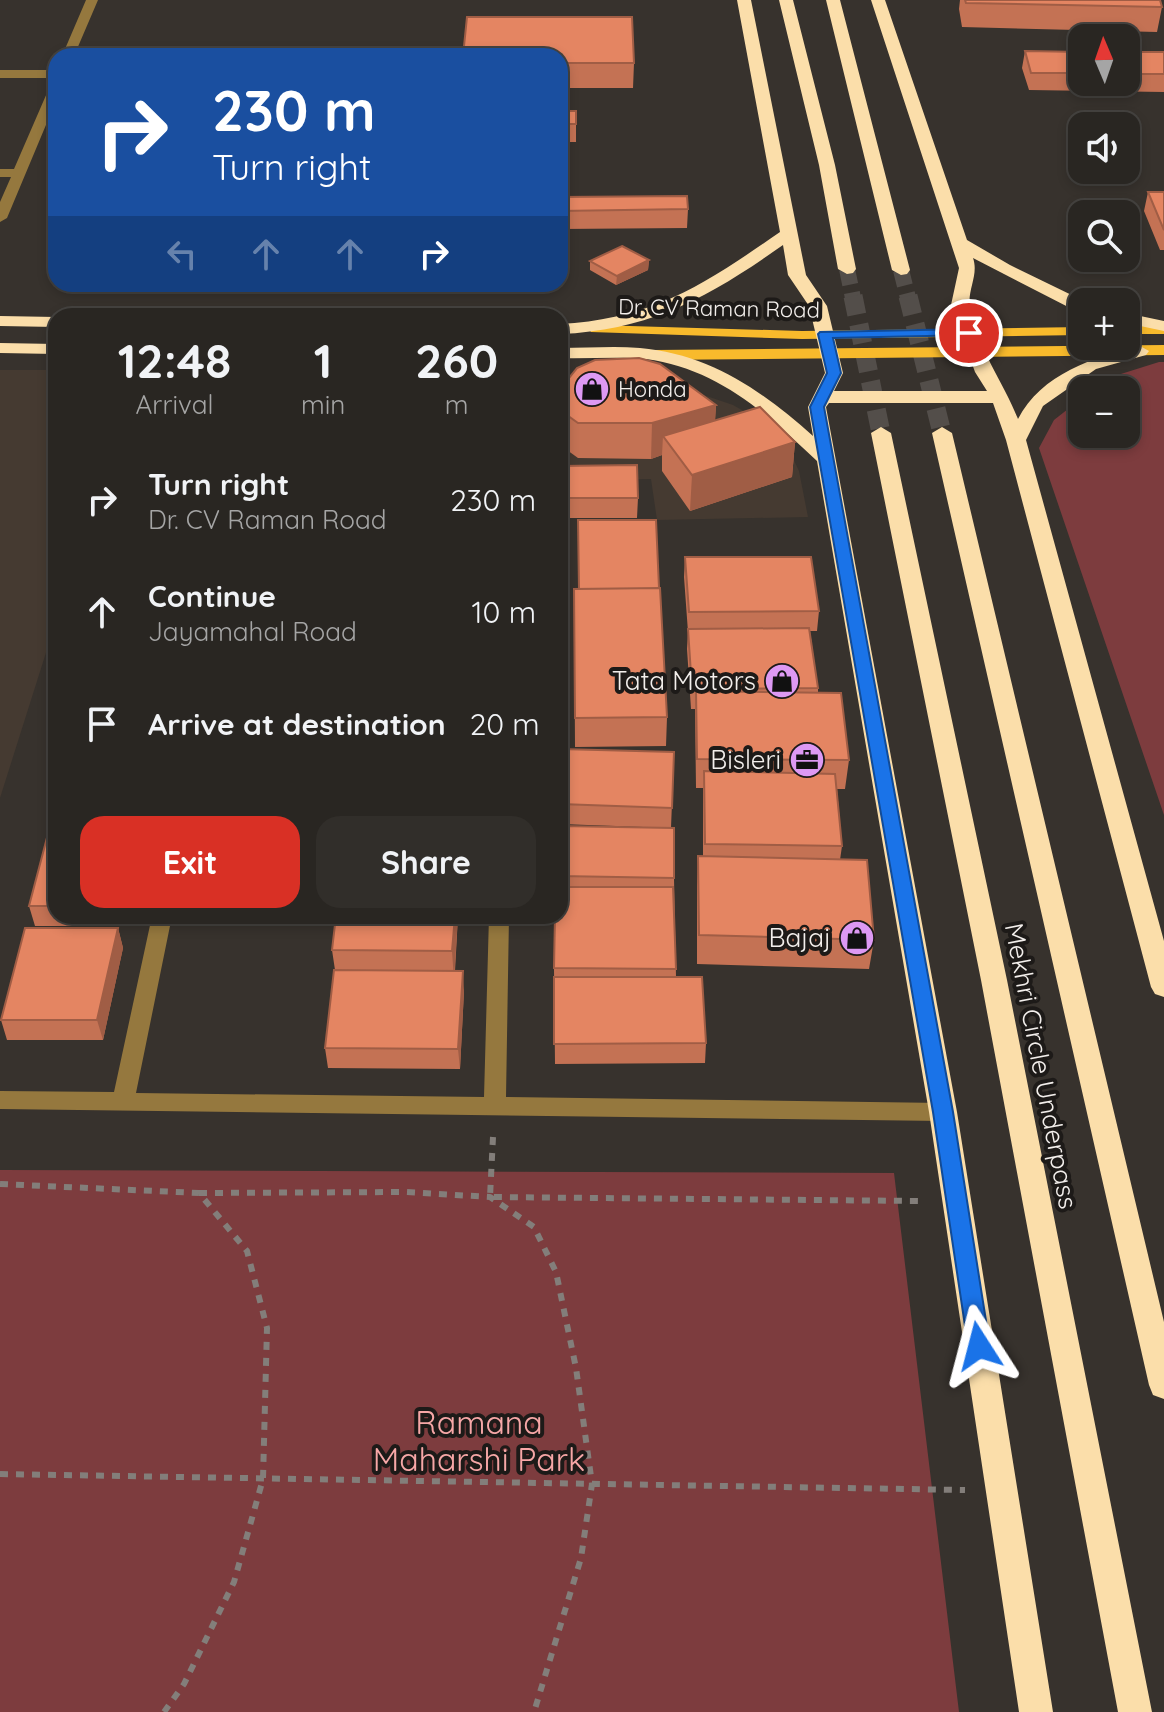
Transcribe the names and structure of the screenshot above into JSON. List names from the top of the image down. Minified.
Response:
{"streets":{"highway":["Dr. CV Raman Road","Mekhri Circle Underpass"]},"parks":["Ramana Maharshi Park"],"places":{"shop":["Honda","Tata Motors","Bajaj"],"office":["Bisleri"]},"north":"top","page":{"map_buttons":["+","−"],"turn":["230 m","Turn right"],"eta":["12:48","Arrival","1","min","260","m"],"list":[{"name":"Turn right","note":"Dr. CV Raman Road","value":"230 m"},{"name":"Continue","note":"Jayamahal Road","value":"10 m"},{"name":"Arrive at destination","value":"20 m"}],"buttons":["Exit","Share"]}}
